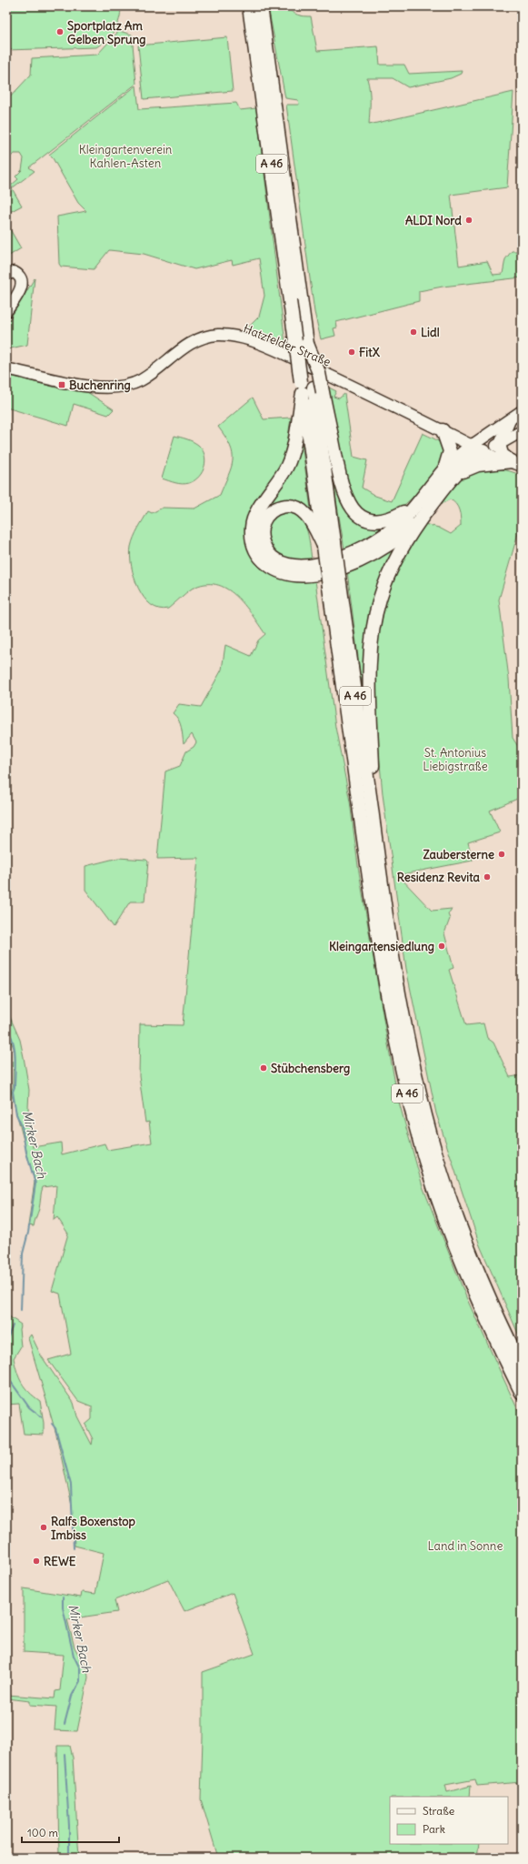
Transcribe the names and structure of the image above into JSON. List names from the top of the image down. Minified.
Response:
{"streets":{"highway":["A 46"],"main road":["Hatzfelder Straße"]},"water":["Mirker Bach"],"parks":["Kleingartenverein Kahlen-Asten","St. Antonius Liebigstraße","Land in Sonne"],"places":{"other":["Sportplatz Am Gelben Sprung","ALDI Nord","Lidl","FitX","Zaubersterne","Residenz Revita","Kleingartensiedlung","Stübchensberg","Ralfs Boxenstop Imbiss","REWE"],"transit":["Buchenring"]},"legend":["Straße","Park"],"scale_bar":"100 m"}
